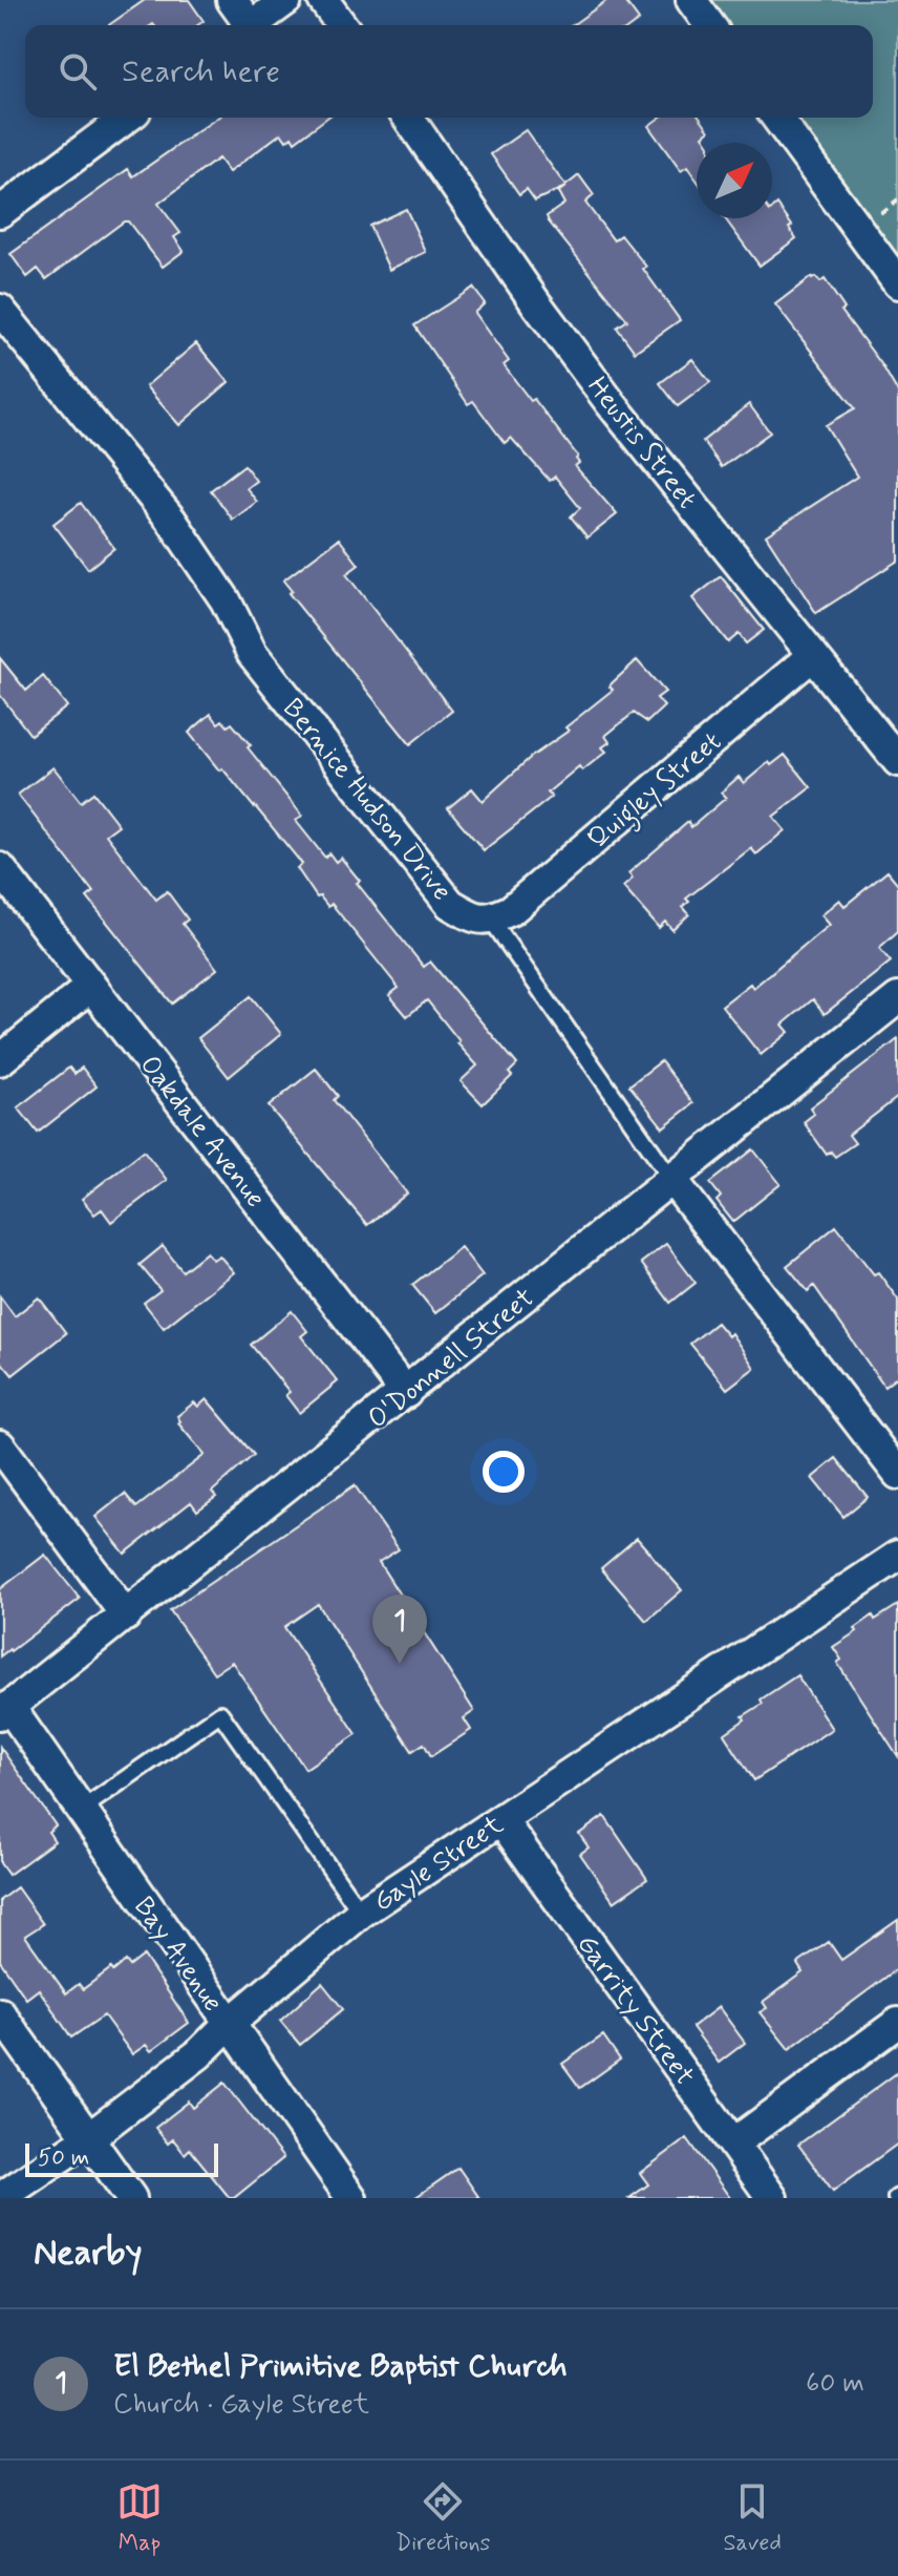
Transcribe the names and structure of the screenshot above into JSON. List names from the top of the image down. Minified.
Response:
{"streets":{"street":["Heustis Street","Quigley Street","Bernice Hudson Drive","Oakdale Avenue","O'Donnell Street","Gayle Street","Bay Avenue","Garrity Street"]},"crossings":[["Heustis Street","Quigley Street"],["Quigley Street","Bernice Hudson Drive"],["Oakdale Avenue","O'Donnell Street"],["O'Donnell Street","Bay Avenue"],["Gayle Street","Bay Avenue"],["Gayle Street","Garrity Street"]],"scale_bar":"50 m","north":"top right","page":{"search":"Search here","pins":"1","scale":"50 m","heading":"Nearby","list":[{"mark":"1","name":"El Bethel Primitive Baptist Church","note":"Church · Gayle Street","value":"60 m"}],"nav":["Map","Directions","Saved"]}}
